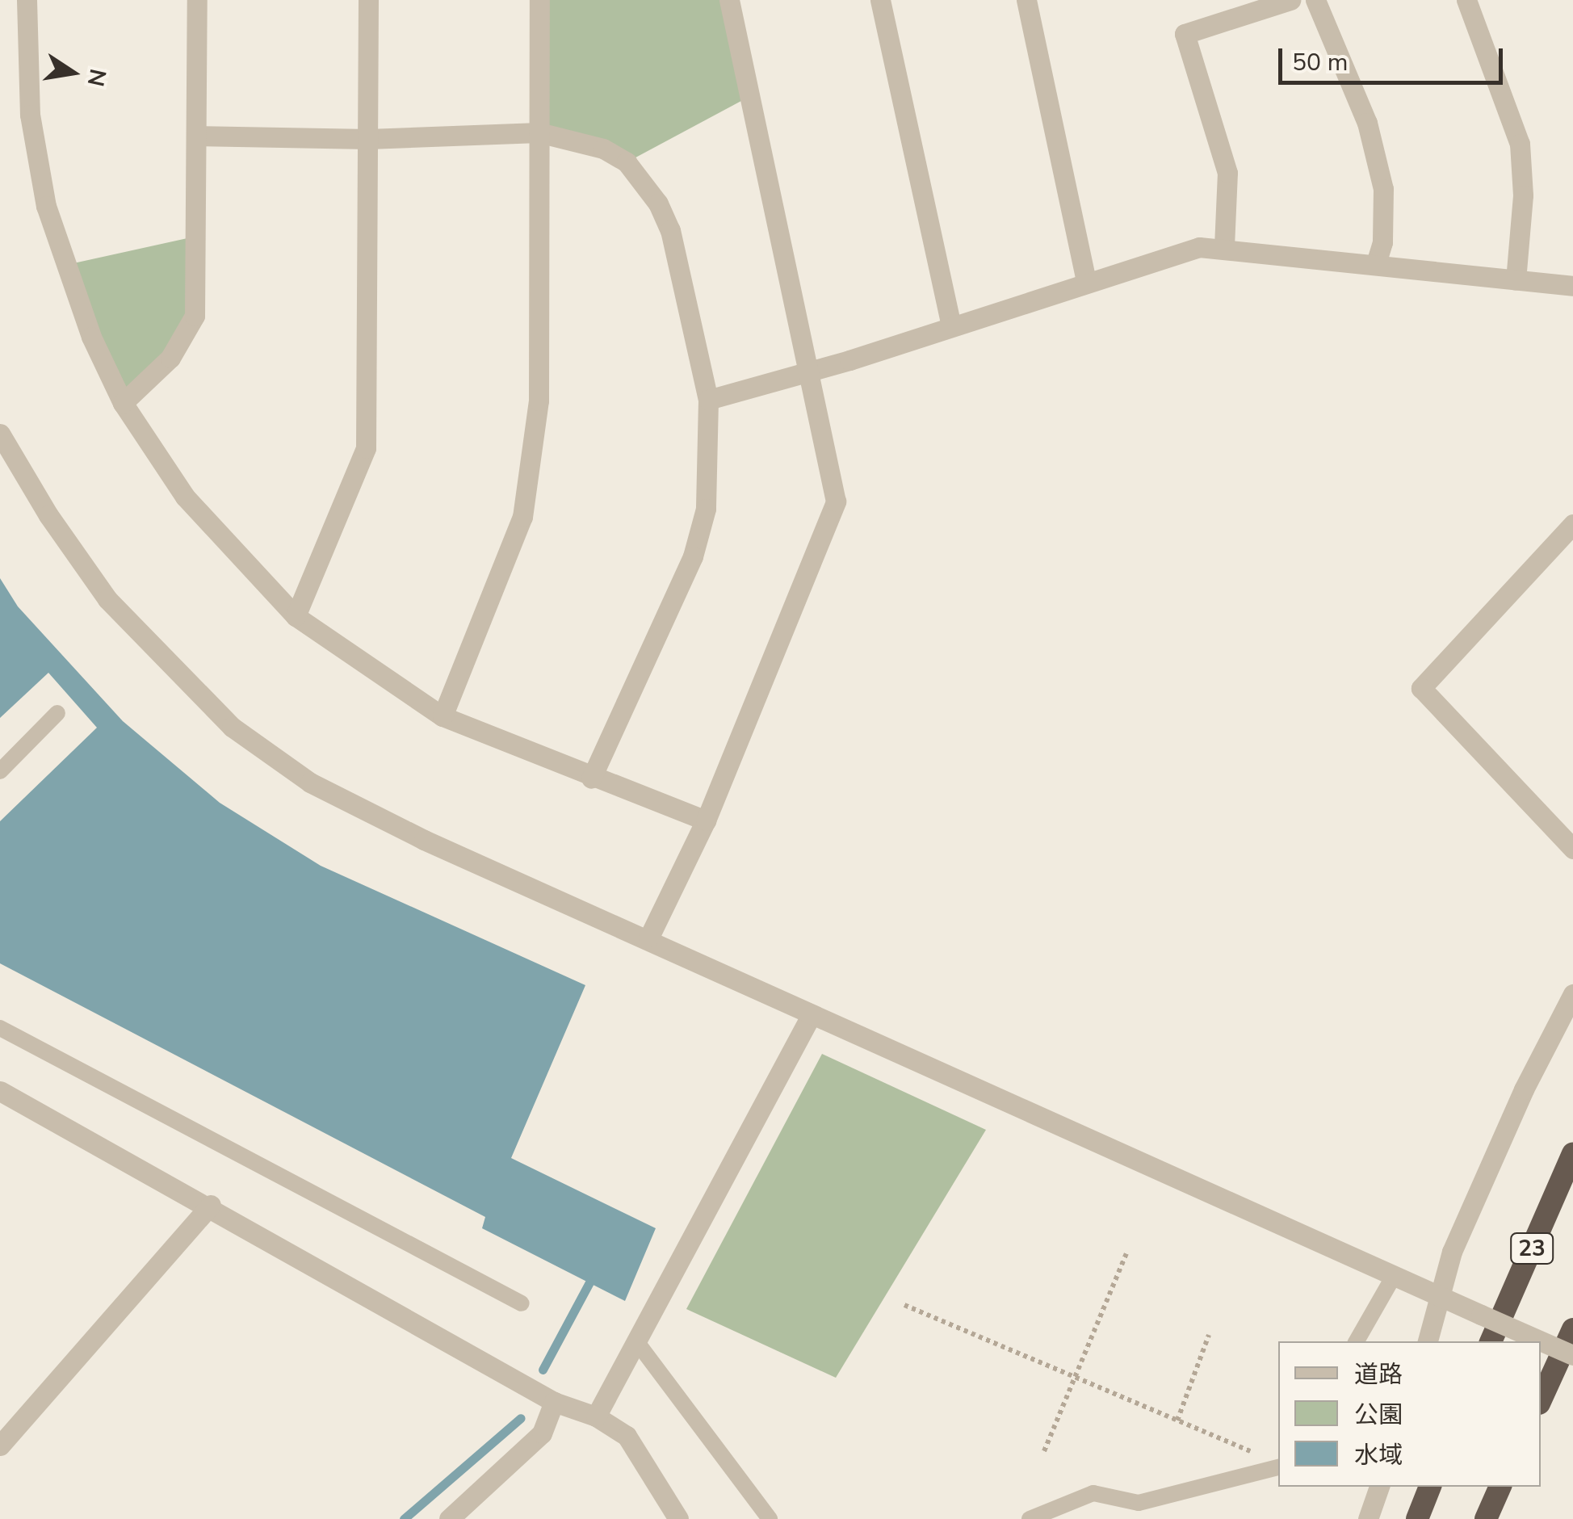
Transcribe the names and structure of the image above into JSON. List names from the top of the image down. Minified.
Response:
{"streets":{"highway":["23"]},"legend":["道路","公園","水域"],"scale_bar":"50 m","north":"right"}
